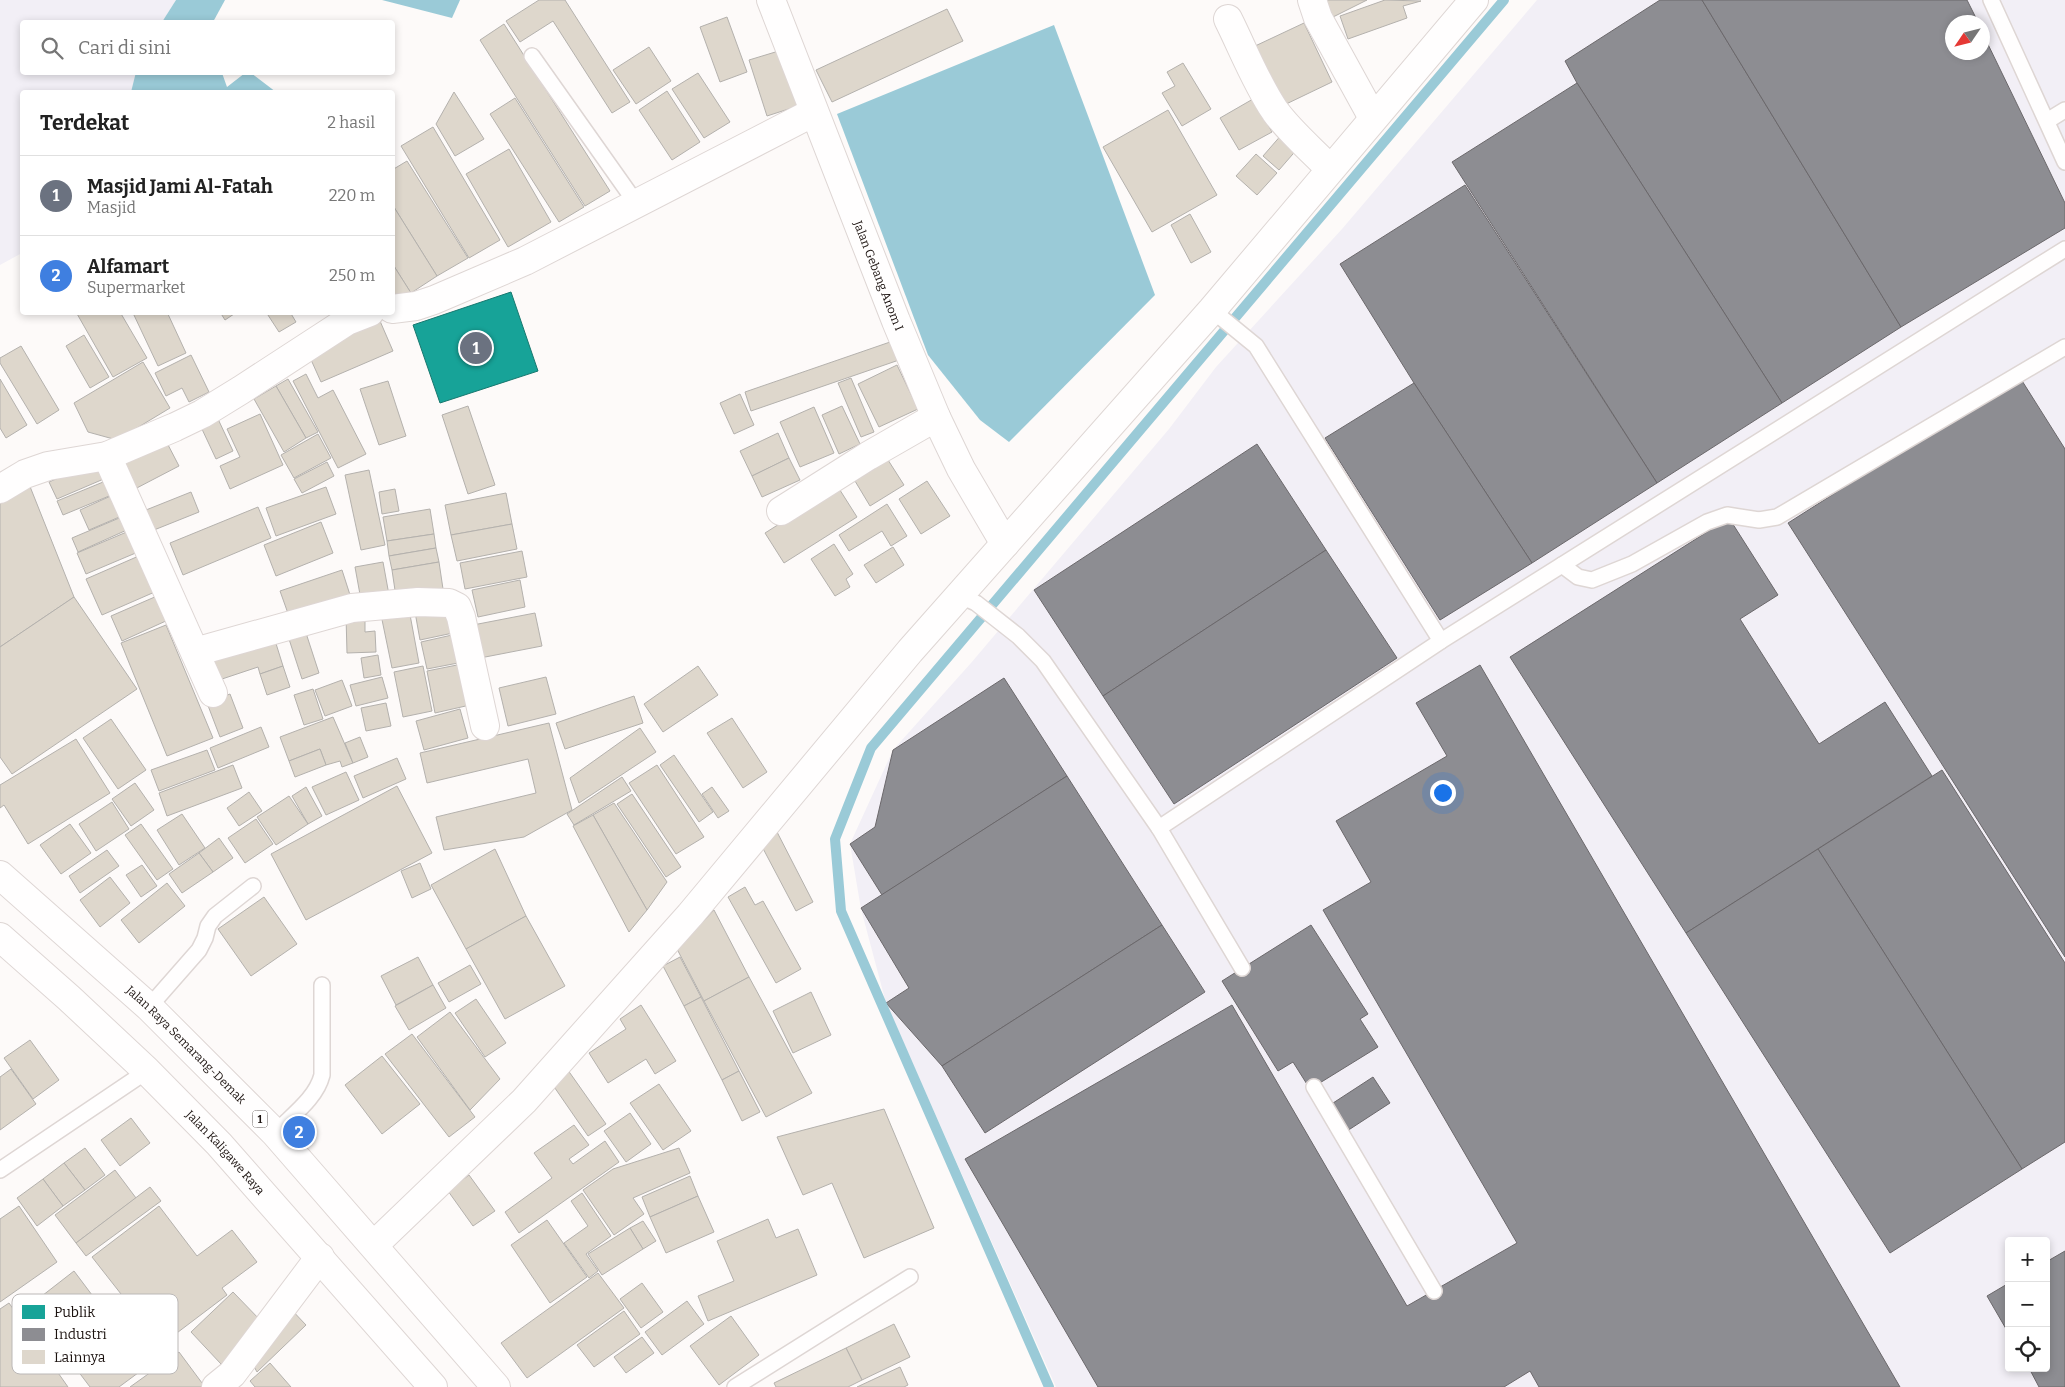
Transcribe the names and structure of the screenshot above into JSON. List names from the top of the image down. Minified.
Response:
{"streets":{"main road":["Jalan Gebang Anom I","Jalan Raya Semarang-Demak","1","Jalan Kaligawe Raya"]},"legend":["Publik","Industri","Lainnya"],"north":"bottom left","page":{"search":"Cari di sini","heading":["Terdekat","2 hasil"],"list":[{"mark":"1","name":"Masjid Jami Al-Fatah","note":"Masjid","value":"220 m"},{"mark":"2","name":"Alfamart","note":"Supermarket","value":"250 m"}],"pins":["1","2"],"map_buttons":["+","−"]}}
